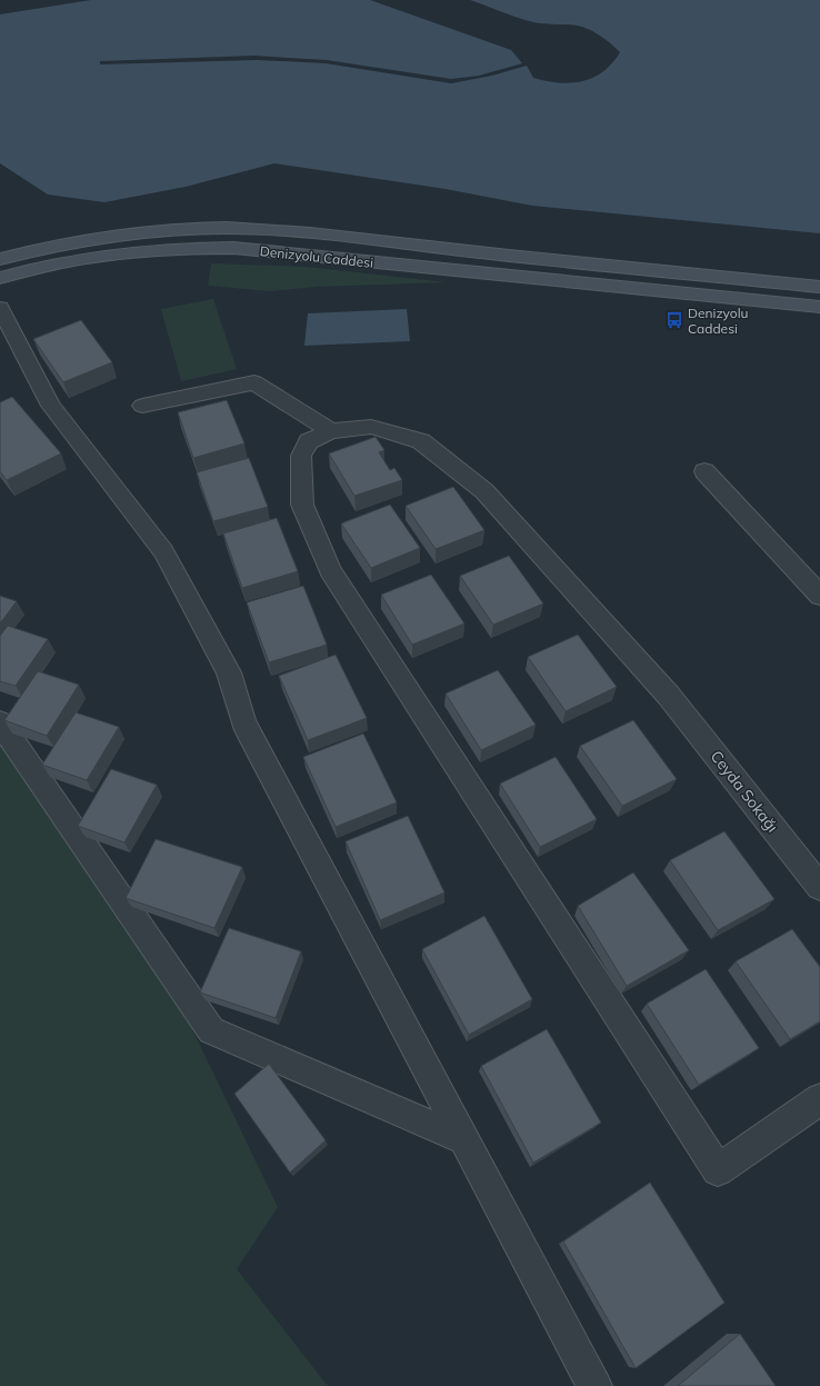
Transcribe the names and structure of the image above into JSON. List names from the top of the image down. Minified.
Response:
{"streets":{"street":["Denizyolu Caddesi","Ceyda Sokağı"]},"places":{"bus stop":["Denizyolu Caddesi"]}}
